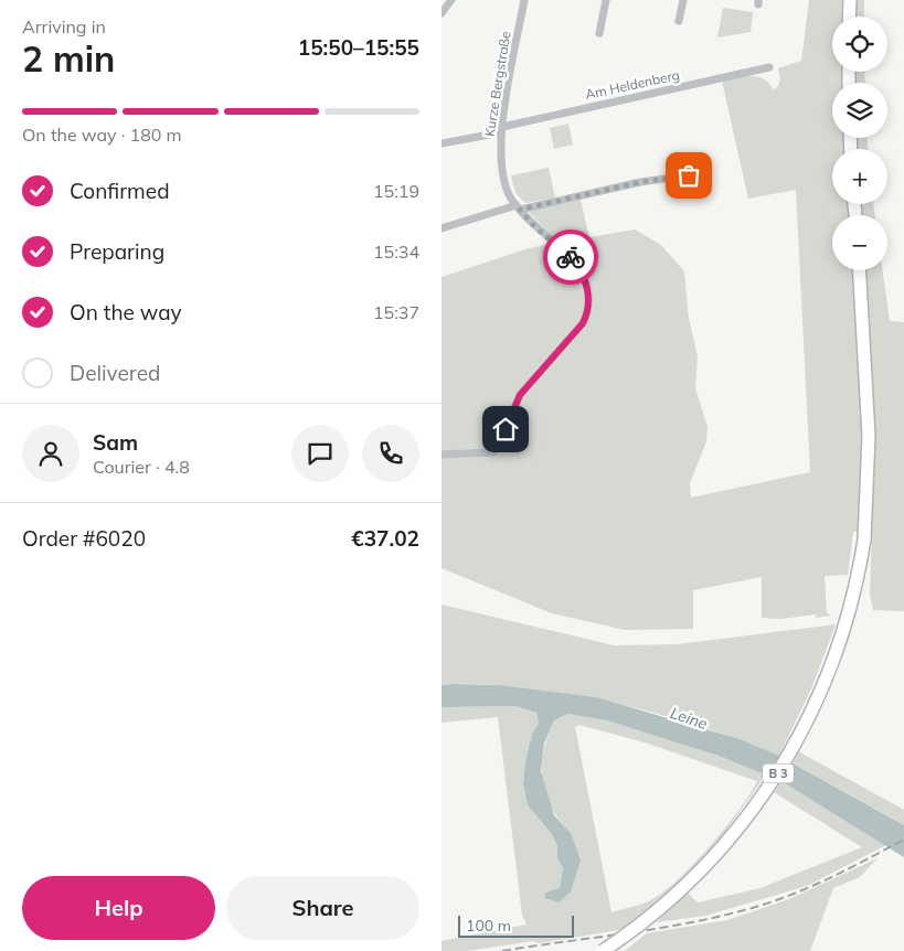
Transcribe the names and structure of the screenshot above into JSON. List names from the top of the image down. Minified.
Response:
{"streets":{"main road":["B 3"],"street":["Kurze Bergstraße","Am Heldenberg"]},"crossings":[["Kurze Bergstraße","Am Heldenberg"]],"water":["Leine"],"scale_bar":"100 m","page":{"heading":["2 min","Arriving in","15:50–15:55"],"panel":["Sam","Courier · 4.8","Order #6020","€37.02"],"map_buttons":["+","−"],"bar":"On the way · 180 m","list":[["Confirmed","15:19"],["Preparing","15:34"],["On the way","15:37"],"Delivered"],"buttons":["Help","Share"],"scale":"100 m"}}
